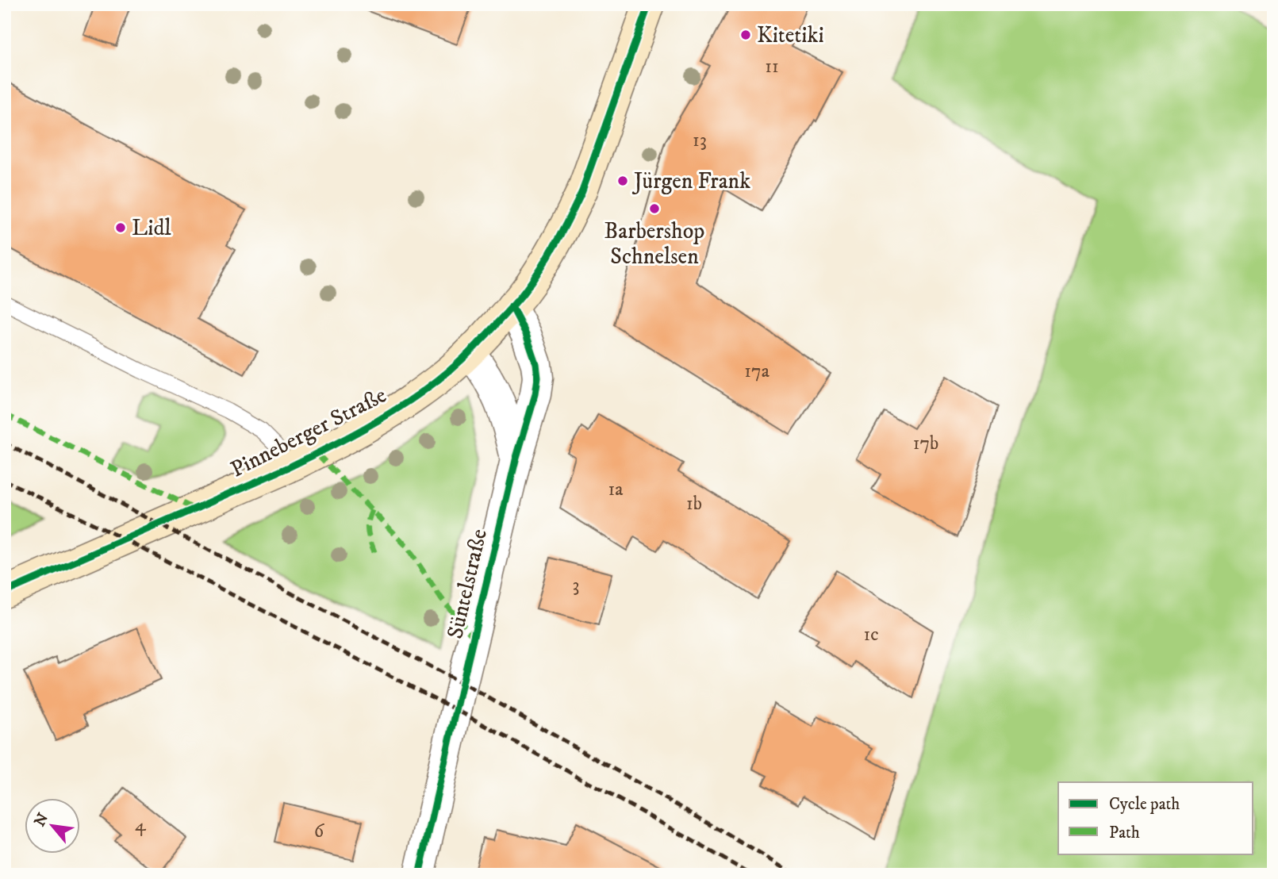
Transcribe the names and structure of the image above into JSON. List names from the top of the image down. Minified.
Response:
{"streets":{"main road":["Pinneberger Straße"],"street":["Süntelstraße"]},"crossings":[["Pinneberger Straße","Süntelstraße"]],"places":["Kitetiki","Jürgen Frank","Barbershop Schnelsen","Lidl"],"house_numbers":["11","13","17a","17b","1a","1b","3","1c","4","6"],"legend":["Cycle path","Path"],"north":"top left"}
